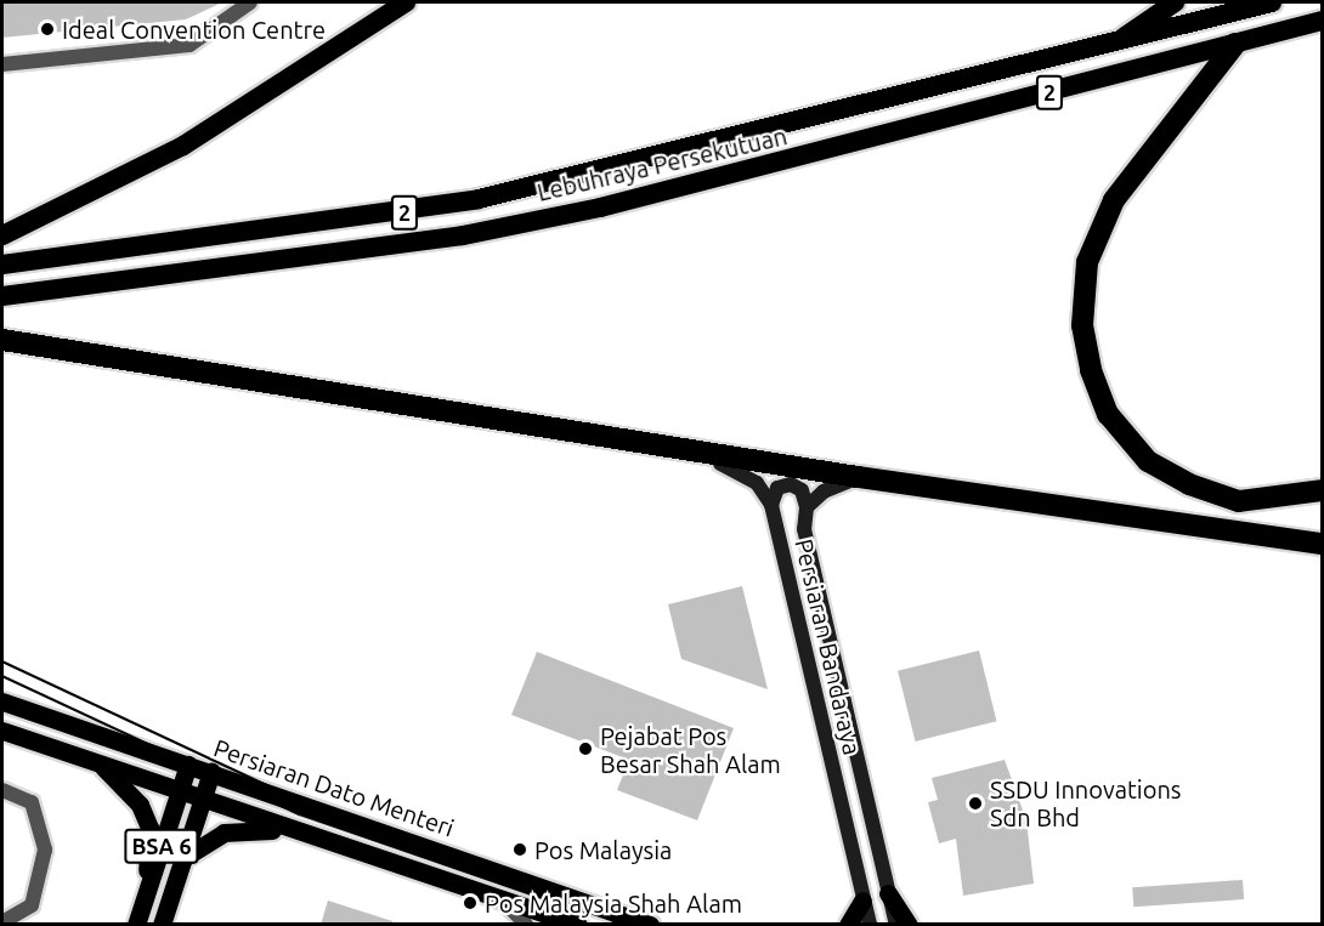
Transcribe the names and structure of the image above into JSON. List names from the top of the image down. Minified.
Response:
{"streets":{"highway":["2","Lebuhraya Persekutuan"],"main road":["Persiaran Bandaraya","Persiaran Dato Menteri","BSA 6"]},"crossings":[["Persiaran Dato Menteri","BSA 6"]],"places":["Ideal Convention Centre","Pejabat Pos Besar Shah Alam","SSDU Innovations Sdn Bhd","Pos Malaysia","Pos Malaysia Shah Alam"]}
